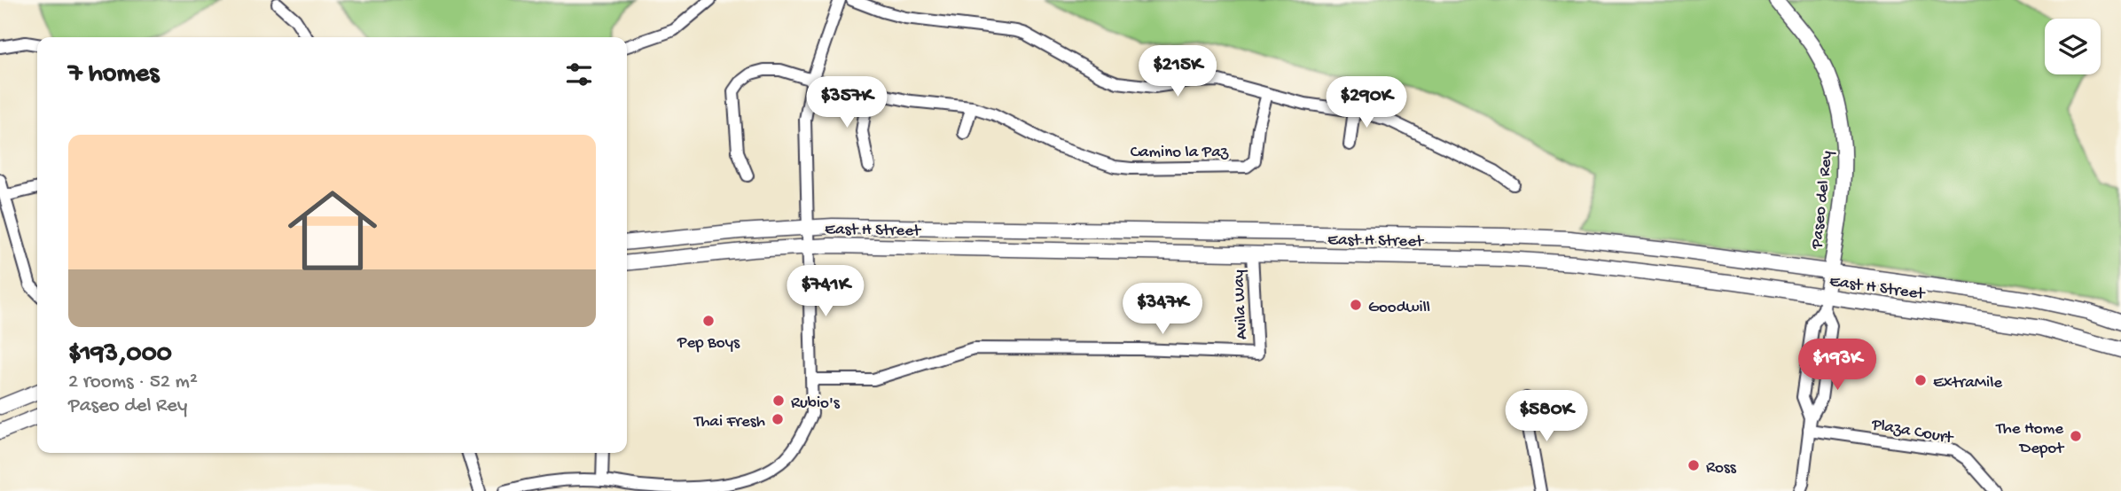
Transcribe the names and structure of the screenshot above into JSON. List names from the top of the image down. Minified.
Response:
{"streets":{"main road":["Paseo del Rey","East H Street"],"street":["Camino la Paz","Avila Way","Plaza Court"]},"crossings":[["Paseo del Rey","East H Street"],["Paseo del Rey","Plaza Court"],["East H Street","Avila Way"]],"places":["Goodwill","Pep Boys","ExtraMile","Rubio's","Thai Fresh","The Home Depot","Ross"],"page":{"heading":"7 homes","price":["$215K","$357K","$290K","$741K","$347K","$193K","$580K"],"list":[{"name":"$193,000","note":"2 rooms · 52 m² · Paseo del Rey"}]}}
